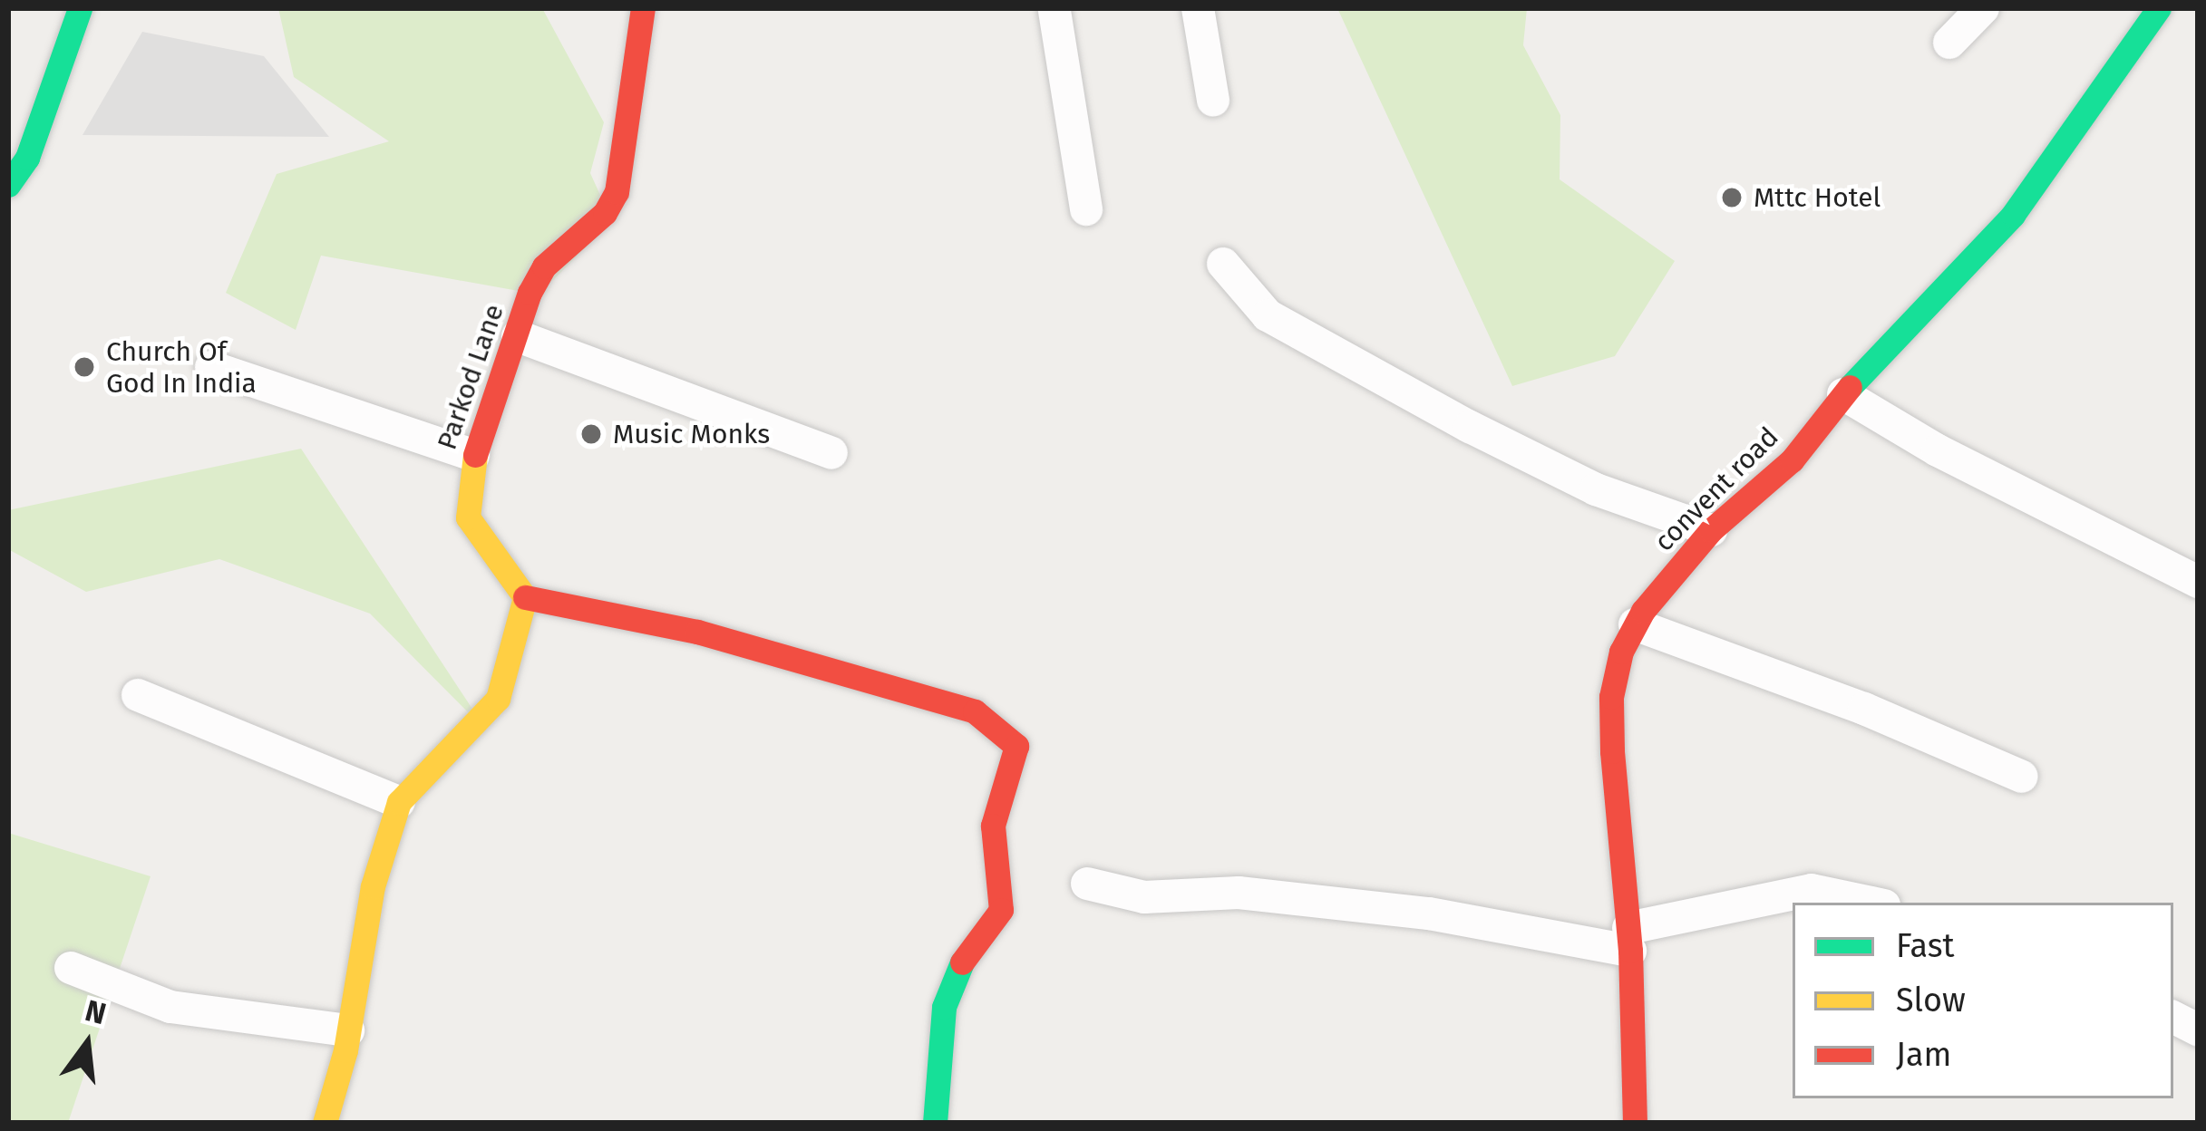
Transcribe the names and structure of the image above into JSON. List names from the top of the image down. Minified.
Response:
{"streets":{"street":["Parkod Lane","convent road"]},"places":["Mttc Hotel","Church Of God In India","Music Monks"],"legend":["Fast","Slow","Jam"],"north":"top"}
